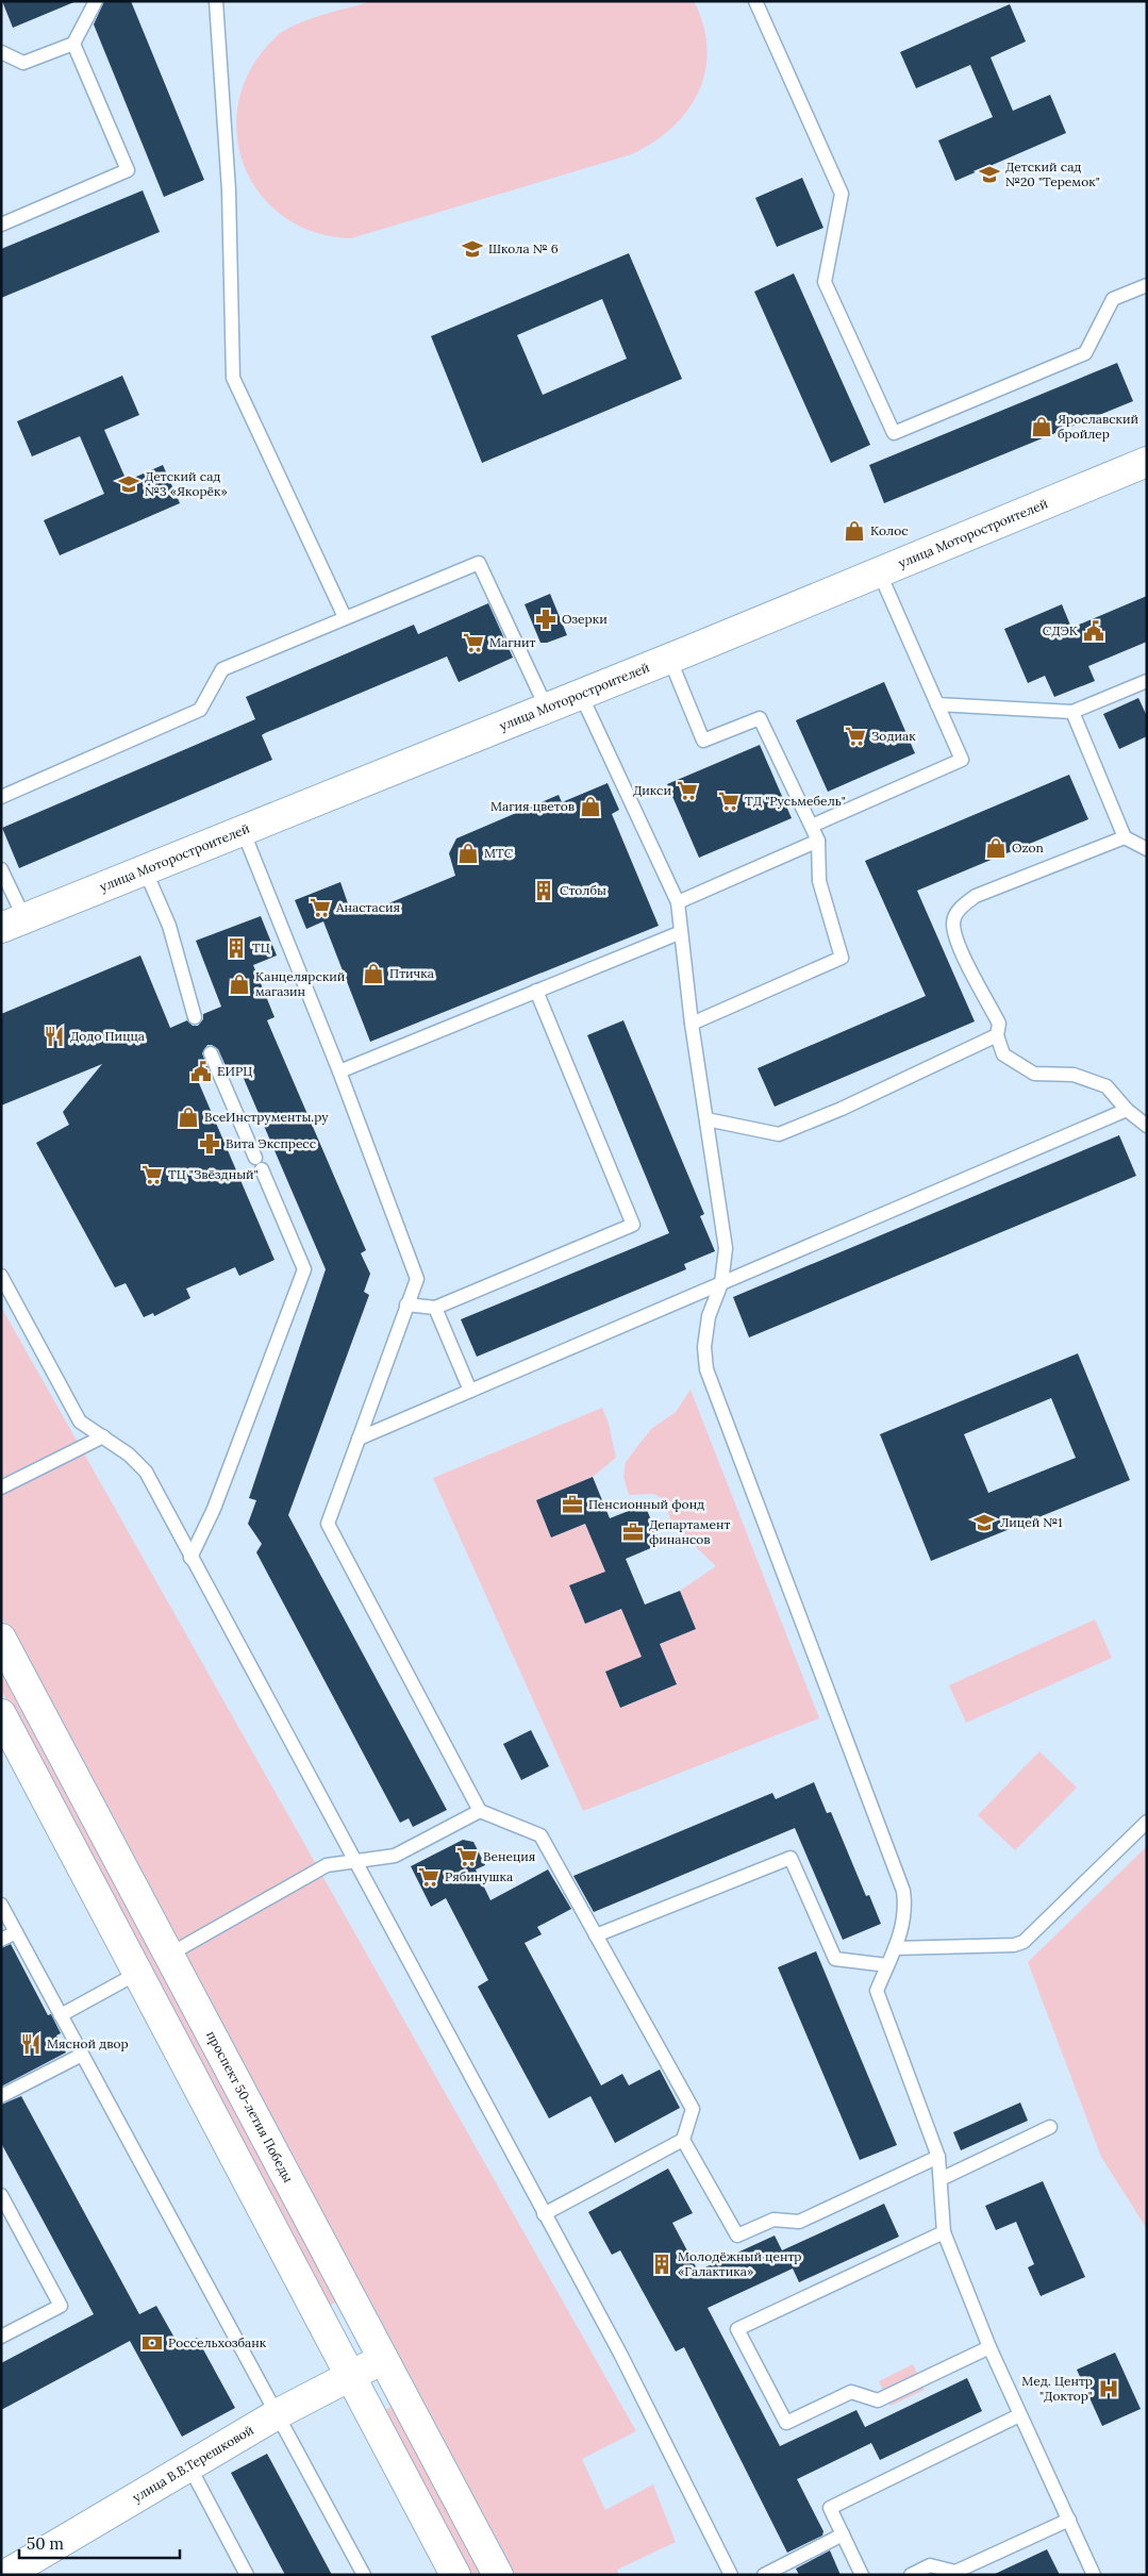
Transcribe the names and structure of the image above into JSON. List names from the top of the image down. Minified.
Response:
{"streets":{"main road":["улица Моторостроителей","проспект 50-летия Победы","улица В.В.Терешковой"]},"crossings":[["проспект 50-летия Победы","улица В.В.Терешковой"]],"places":{"school or university":["Детский сад №20 \"Теремок\"","Школа № 6","Детский сад №3 «Якорёк»","Лицей №1"],"shop":["Ярославский бройлер","Колос","Магия цветов","Ozon","МТС","Птичка","Канцелярский магазин","ВсеИнструменты.ру"],"pharmacy":["Озерки","Вита Экспресс"],"public building":["СДЭК","ЕИРЦ"],"supermarket":["Магнит","Зодиак","Дикси","ТД \"Русьмебель\"","Анастасия","ТЦ \"Звёздный\"","Венеция","Рябинушка"],"building":["Столбы","ТЦ","Молодёжный центр «Галактика»"],"restaurant":["Додо Пицца","Мясной двор"],"office":["Пенсионный фонд","Департамент финансов"],"bank":["Россельхозбанк"],"hospital":["Мед. Центр \"Доктор\""]},"scale_bar":"50 m"}
